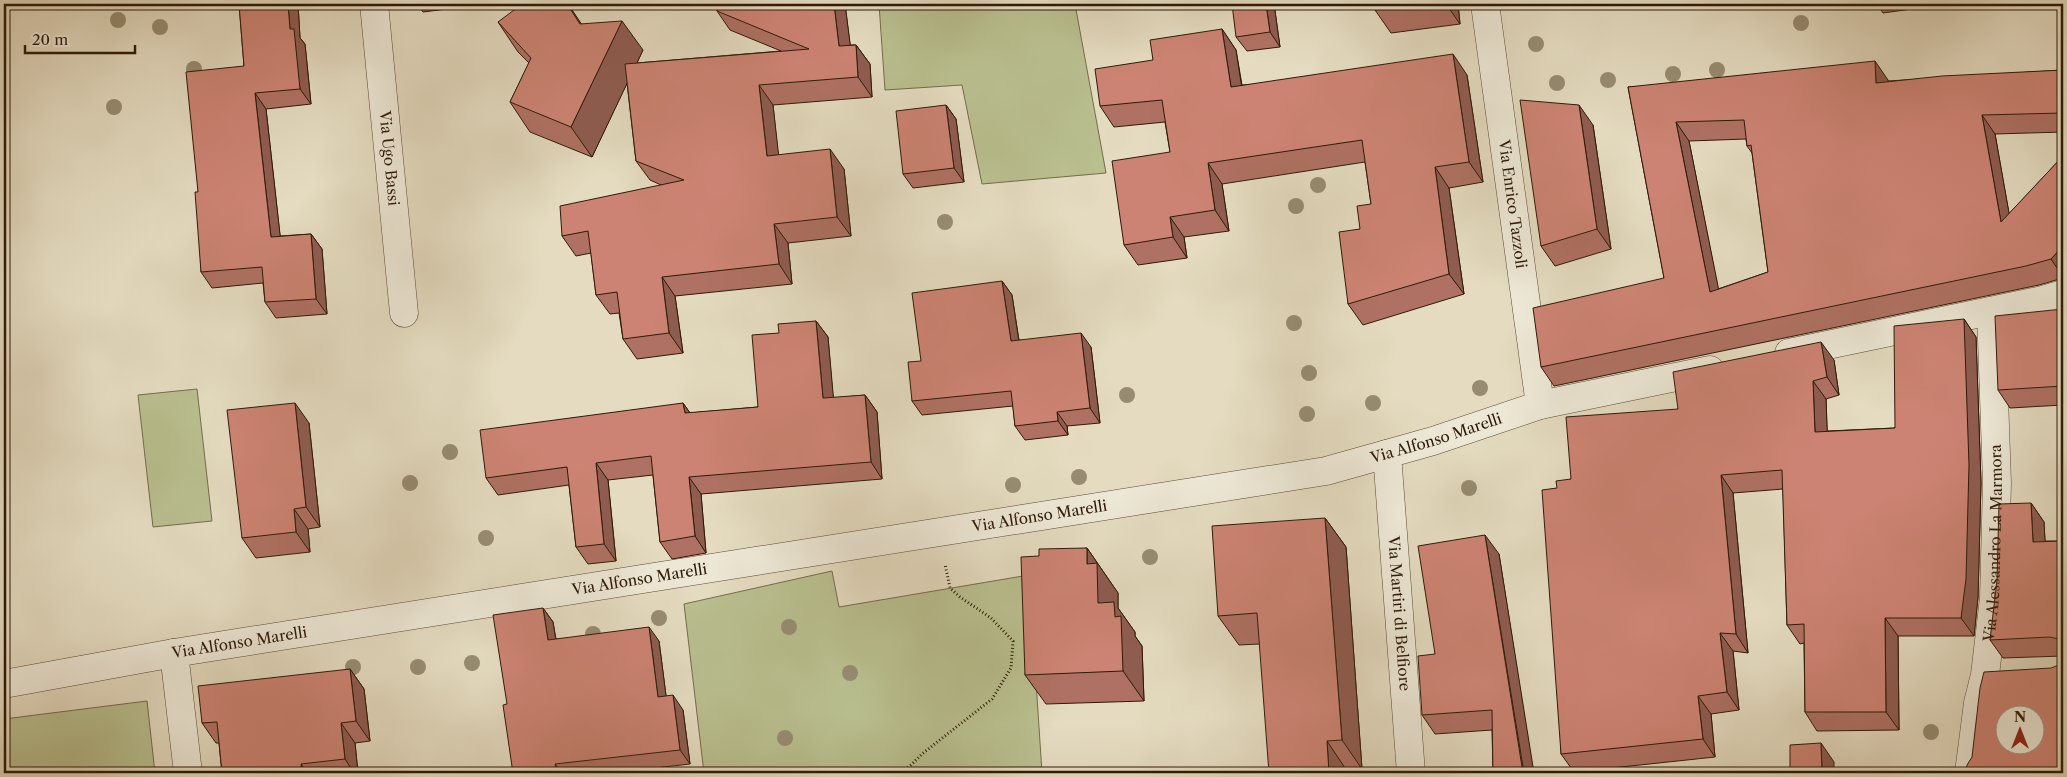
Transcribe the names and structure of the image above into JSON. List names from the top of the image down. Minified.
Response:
{"streets":{"street":["Via Ugo Bassi","Via Enrico Tazzoli","Via Alfonso Marelli","Via Alessandro La Marmora","Via Martiri di Belfiore"]},"crossings":[["Via Enrico Tazzoli","Via Alfonso Marelli"],["Via Alfonso Marelli","Via Martiri di Belfiore"]],"scale_bar":"20 m","north":"top"}
